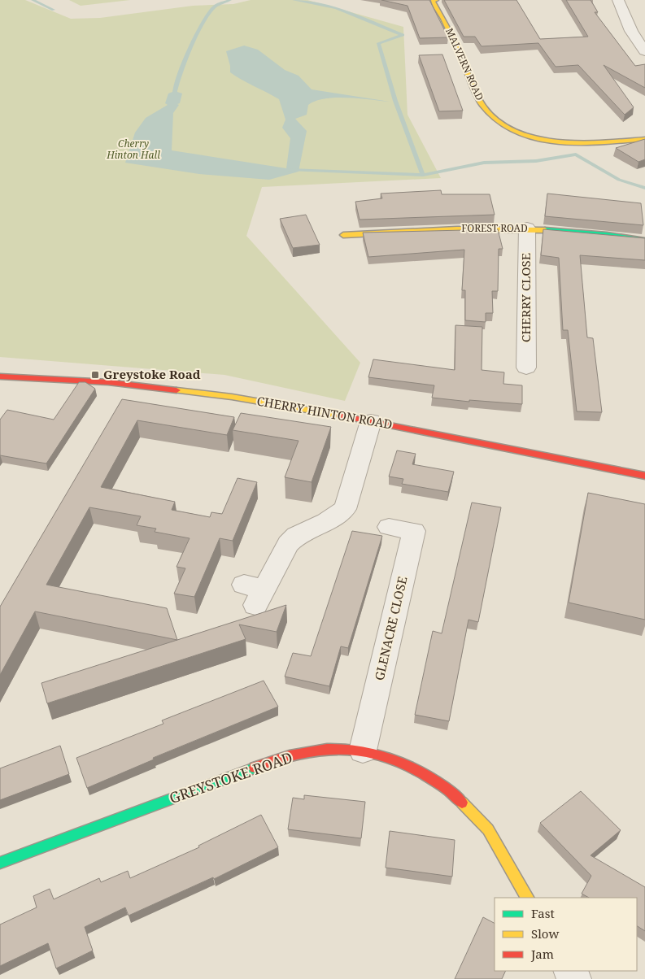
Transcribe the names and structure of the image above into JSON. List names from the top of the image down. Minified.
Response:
{"streets":{"street":["MALVERN ROAD","FOREST ROAD","CHERRY CLOSE","CHERRY HINTON ROAD","GLENACRE CLOSE","GREYSTOKE ROAD"]},"crossings":[["FOREST ROAD","CHERRY CLOSE"],["GLENACRE CLOSE","GREYSTOKE ROAD"]],"parks":["Cherry Hinton Hall"],"places":{"transit":["Greystoke Road"]},"legend":["Fast","Slow","Jam"]}
